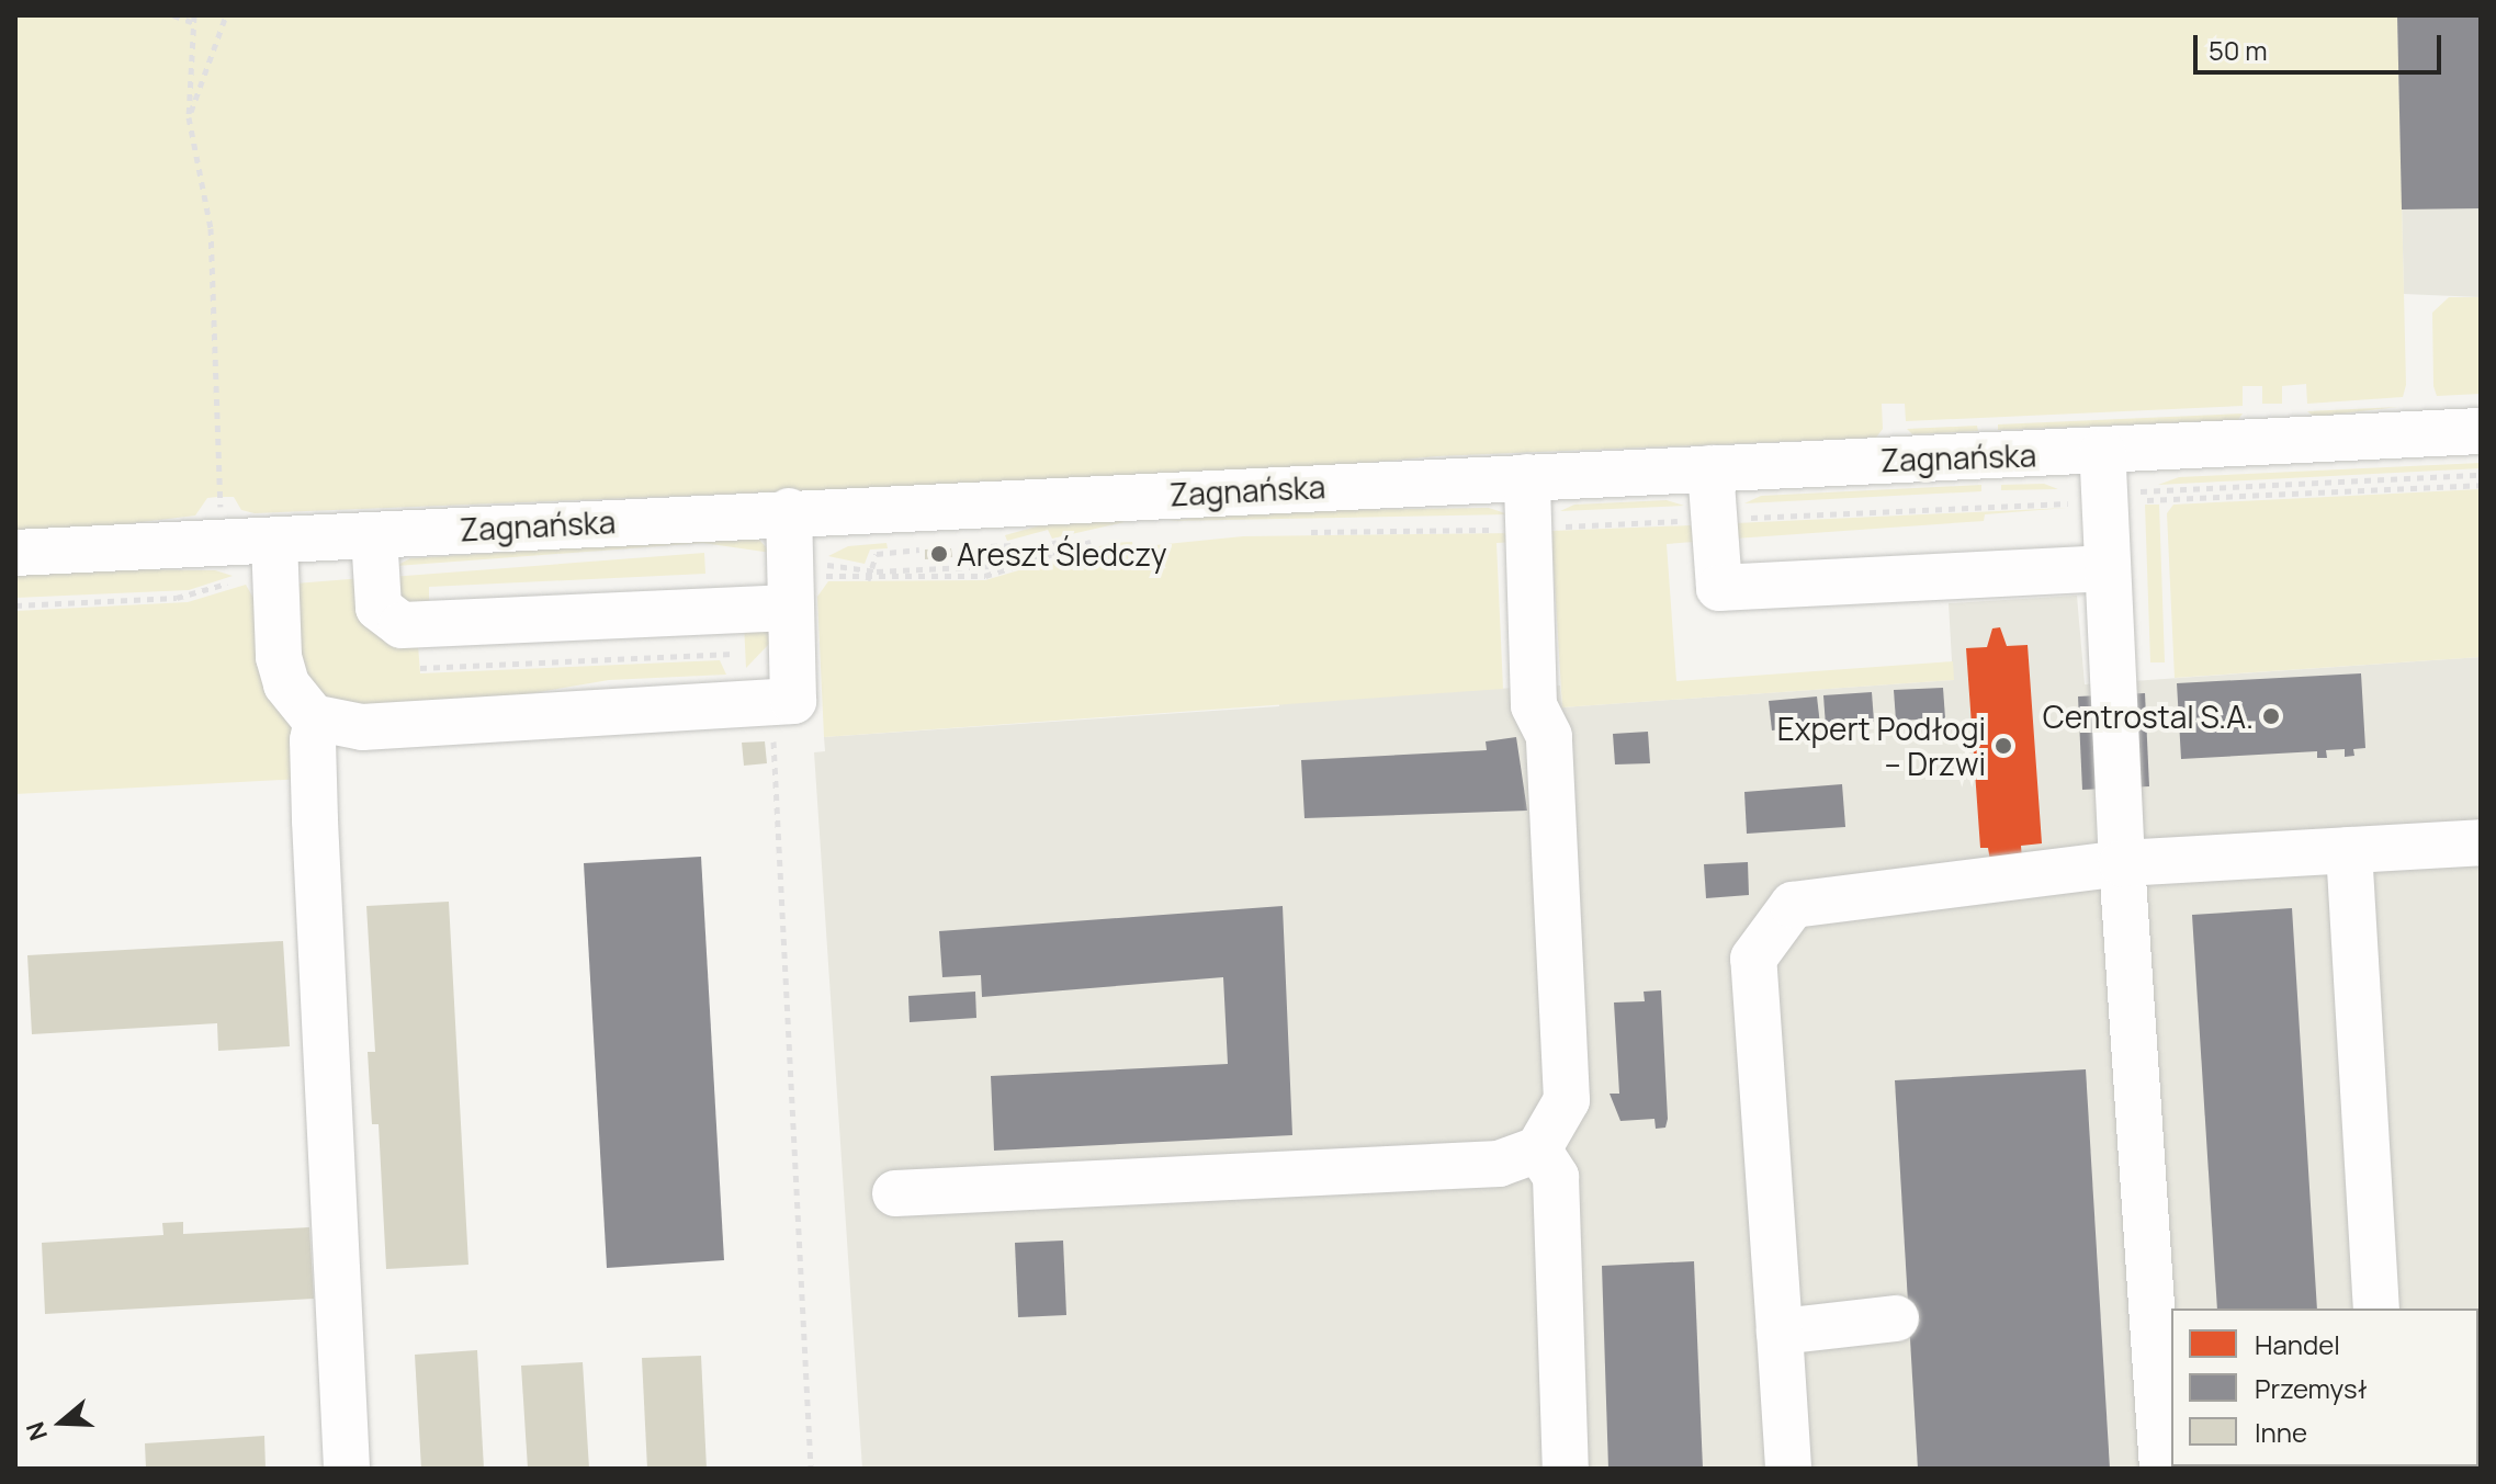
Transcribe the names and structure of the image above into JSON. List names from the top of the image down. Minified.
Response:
{"streets":{"street":["Zagnańska"]},"places":["Areszt Śledczy","Centrostal S.A.","Expert Podłogi – Drzwi"],"legend":["Handel","Przemysł","Inne"],"scale_bar":"50 m","north":"left"}
